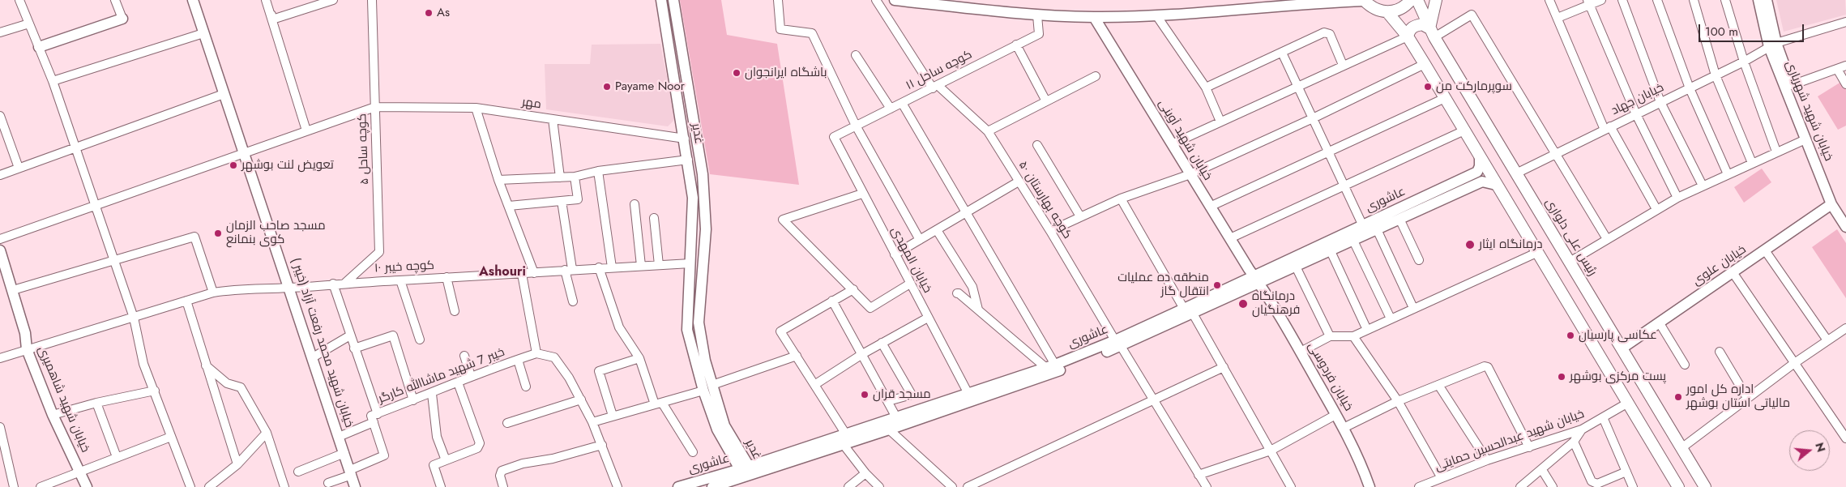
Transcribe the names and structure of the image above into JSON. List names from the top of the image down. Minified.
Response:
{"streets":{"main road":["رئیس علی دلواری"],"street":["کوچه ساحل ۱۱","خیابان جهاد","مهر","خیابان شهید شهریاری","غدیر","خیابان شهید آوینی","کوچه ساحل ۵","کوچه بهارستان ۵۰","عاشوری","خیابان المهدی","خیابان علوی","کوچه خیبر ۱۰","( خیبر) خیابان شهید محمد رفعت آزاد","خیبر 7 شهید ماشاالله کارگر","خیابان فردوسی","خیابان شهید شاهمیری","خیابان شهید عبدالحسین حمایتی"]},"crossings":[["کوچه ساحل ۱۱","کوچه بهارستان ۵۰"],["کوچه ساحل ۱۱","خیابان المهدی"],["خیابان جهاد","خیابان شهید شهریاری"],["خیابان جهاد","رئیس علی دلواری"],["مهر","غدیر"],["مهر","کوچه ساحل ۵"],["مهر","( خیبر) خیابان شهید محمد رفعت آزاد"],["خیابان شهید شهریاری","خیابان علوی"],["غدیر","عاشوری"],["غدیر","کوچه خیبر ۱۰"],["خیابان شهید آوینی","عاشوری"],["خیابان شهید آوینی","خیابان فردوسی"],["کوچه ساحل ۵","کوچه خیبر ۱۰"],["کوچه بهارستان ۵۰","عاشوری"],["عاشوری","خیابان المهدی"],["عاشوری","خیابان فردوسی"],["رئیس علی دلواری","خیابان علوی"],["کوچه خیبر ۱۰","( خیبر) خیابان شهید محمد رفعت آزاد"],["کوچه خیبر ۱۰","خیابان شهید شاهمیری"],["( خیبر) خیابان شهید محمد رفعت آزاد","خیبر 7 شهید ماشاالله کارگر"]],"districts":["Ashouri"],"places":["As","باشگاه ایرانجوان","Payame Noor","سوپرمارکت من","تعویض لنت بوشهر","مسجد صاحب الزمان کوی بنمانع","درمانگاه ایثار","منطقه ده عملیات انتقال گاز","درمانگاه فرهنگیان","عکاسی پارسیان","پست مرکزی بوشهر","مسجد قران","اداره کل امور مالیاتی استان بوشهر"],"scale_bar":"100 m","north":"right"}
